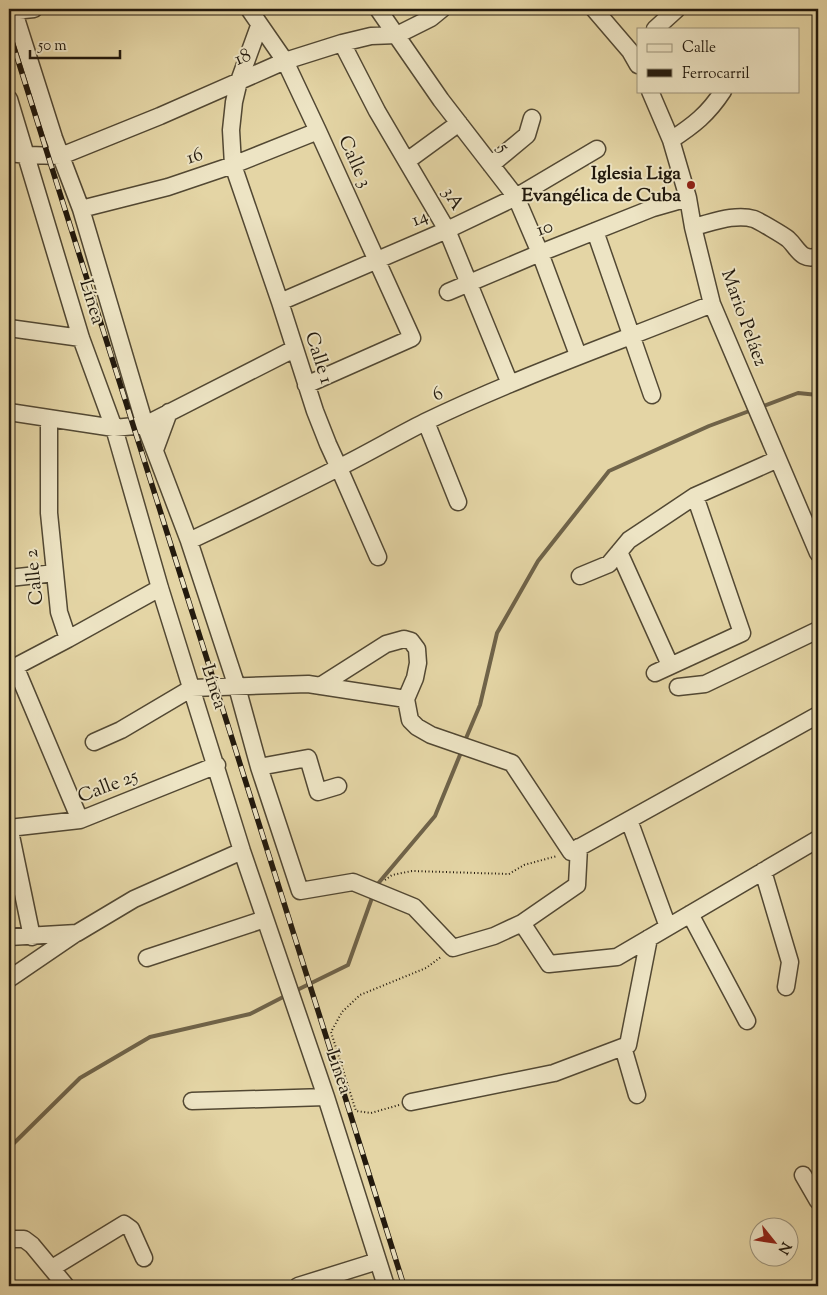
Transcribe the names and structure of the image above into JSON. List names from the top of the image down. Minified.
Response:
{"streets":{"street":["18","5","16","Calle 3","3A","14","10","Línea","Mario Peláez","Calle 1","6","Calle 2","Calle 25"]},"crossings":[["18","5"],["18","Calle 3"],["18","3A"],["18","Línea"],["18","Calle 1"],["5","14"],["5","10"],["5","6"],["16","Calle 3"],["16","Línea"],["16","Calle 1"],["Calle 3","14"],["Calle 3","Calle 1"],["3A","14"],["3A","10"],["3A","6"],["14","Calle 1"],["10","Mario Peláez"],["Línea","6"],["Línea","Calle 25"],["Mario Peláez","6"],["Calle 1","6"]],"places":["Iglesia Liga Evangélica de Cuba"],"legend":["Calle","Ferrocarril"],"scale_bar":"50 m","north":"bottom right"}
